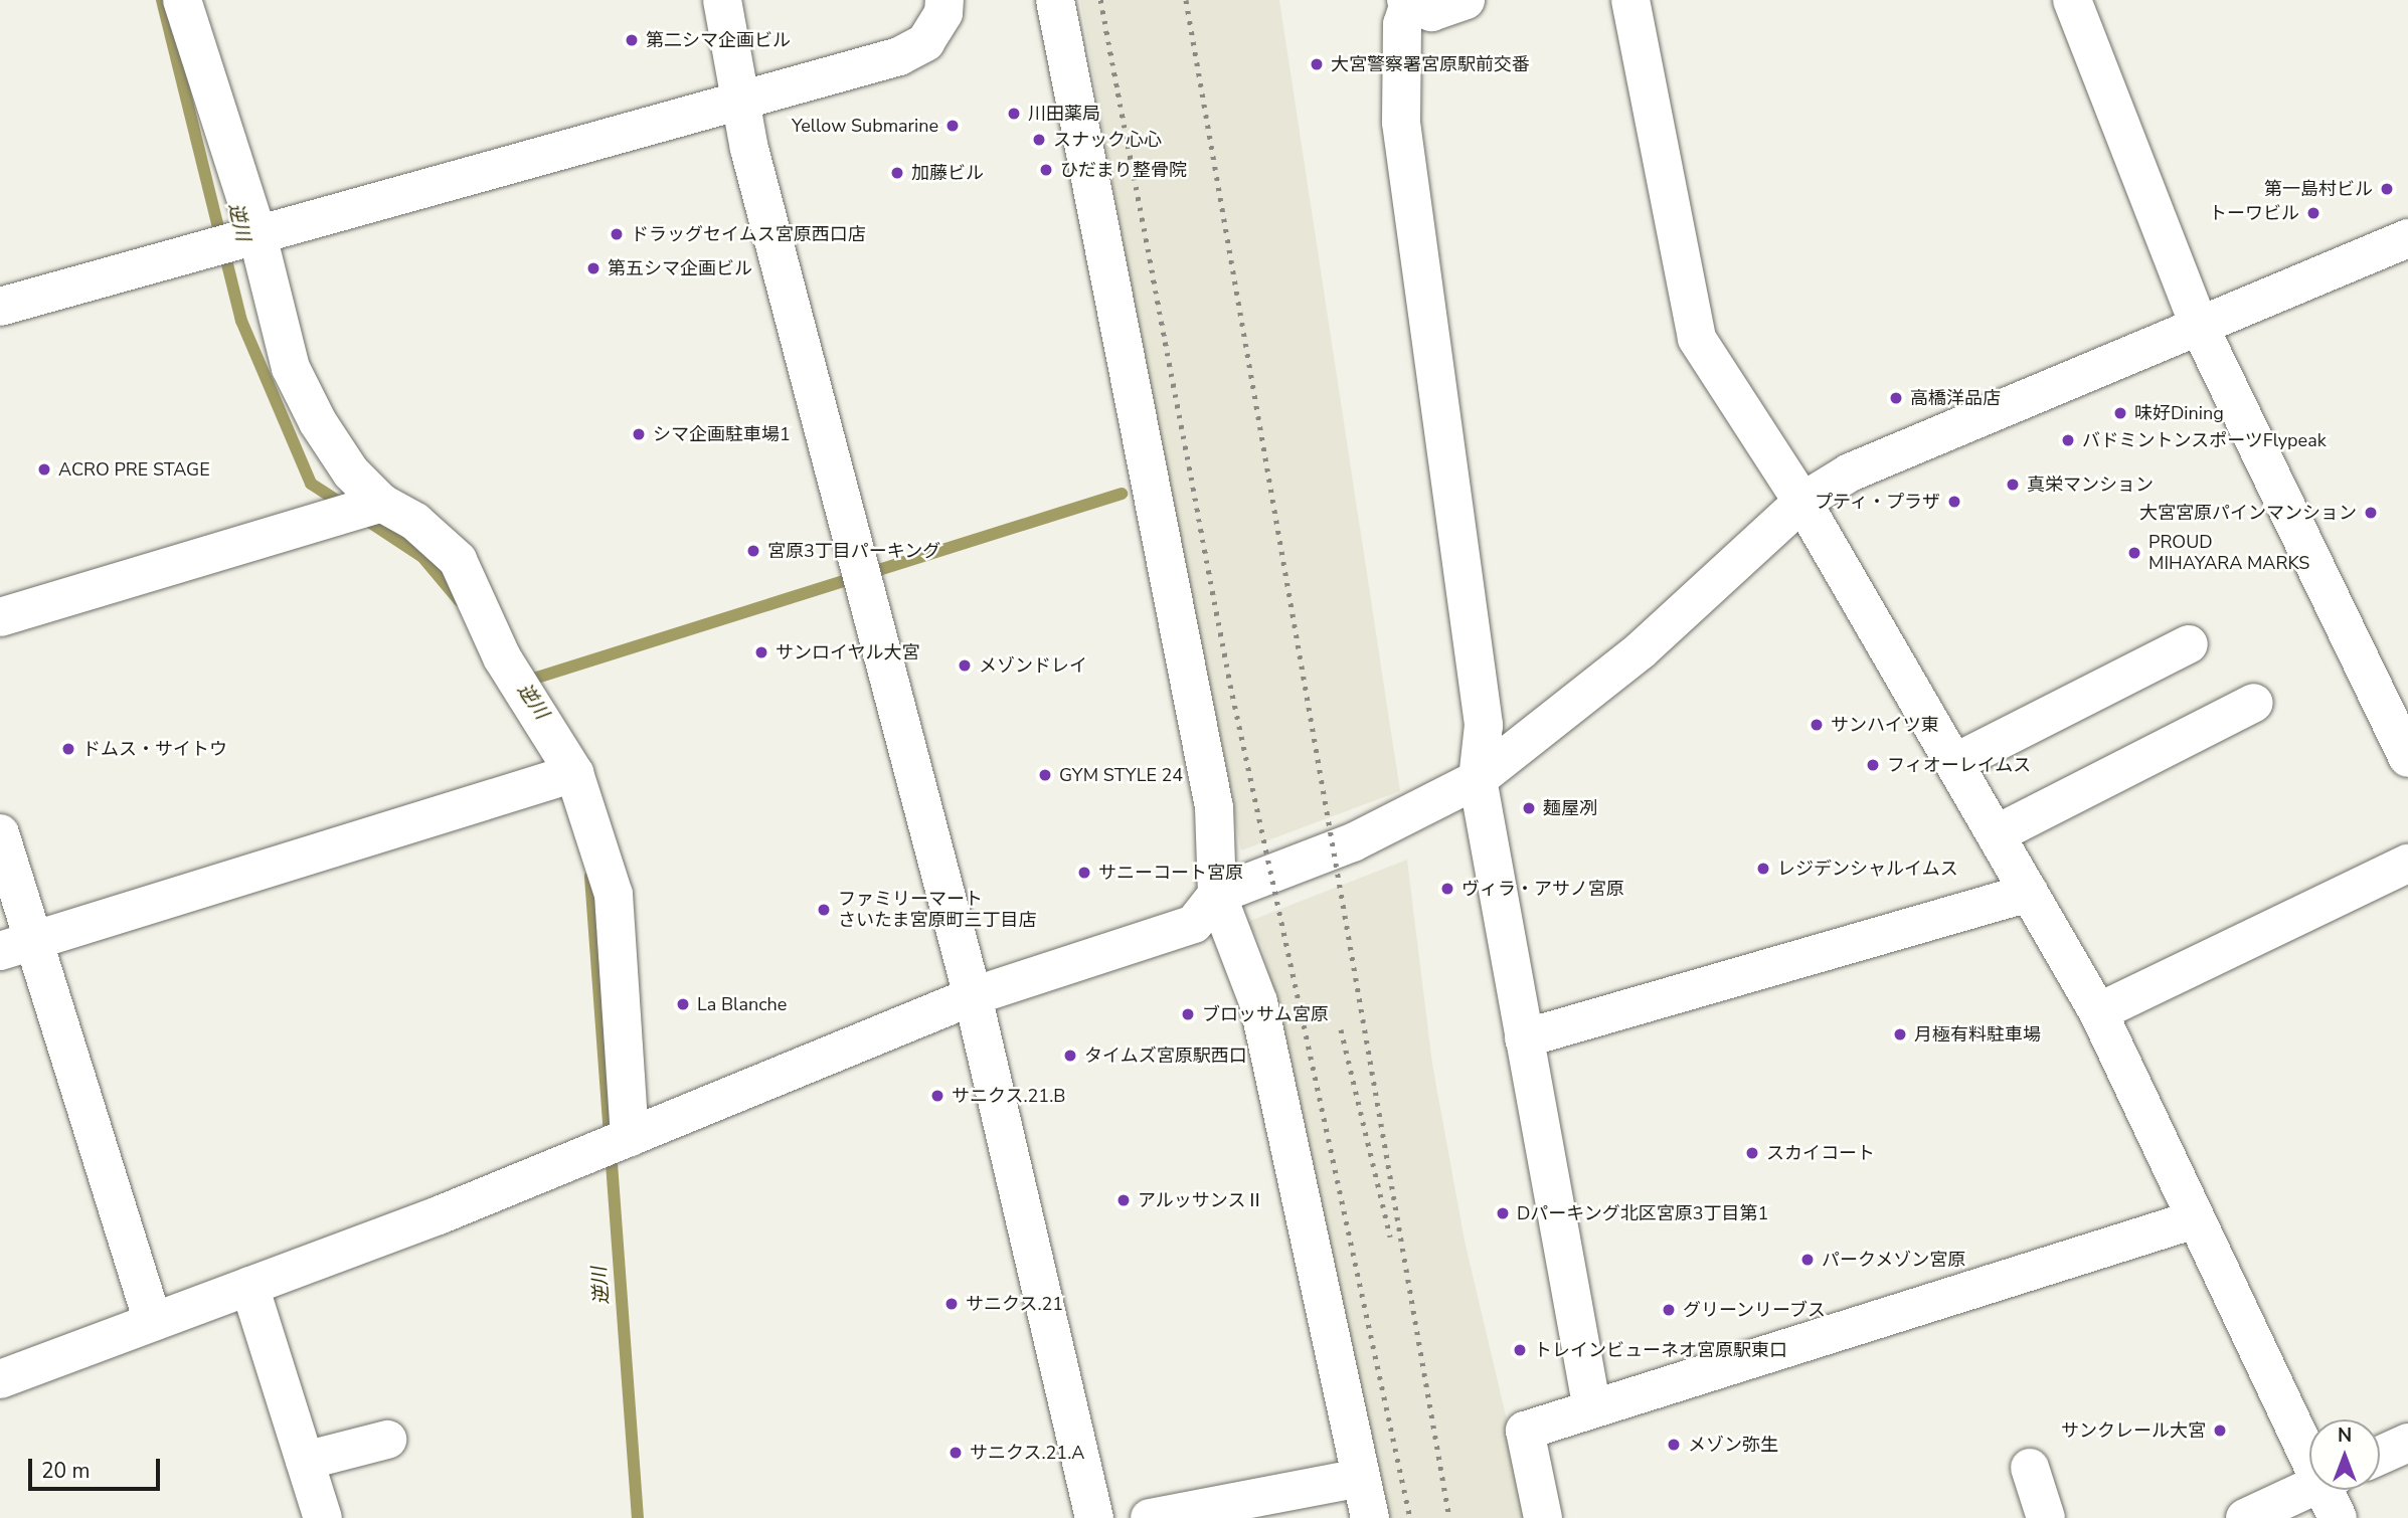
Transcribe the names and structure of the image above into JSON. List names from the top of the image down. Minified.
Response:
{"water":["逆川"],"places":["第二シマ企画ビル","大宮警察署宮原駅前交番","川田薬局","Yellow Submarine","スナック心心","ひだまり整骨院","加藤ビル","第一島村ビル","トーワビル","ドラッグセイムス宮原西口店","第五シマ企画ビル","高橋洋品店","味好Dining","シマ企画駐車場1","バドミントンスポーツFlypeak","ACRO PRE STAGE","真栄マンション","プティ・プラザ","大宮宮原パインマンション","宮原3丁目パーキング","PROUD MIHAYARA MARKS","サンロイヤル大宮","メゾンドレイ","サンハイツ東","ドムス・サイトウ","フィオーレイムス","GYM STYLE 24","麺屋冽","レジデンシャルイムス","サニーコート宮原","ヴィラ・アサノ宮原","ファミリーマート さいたま宮原町三丁目店","La Blanche","ブロッサム宮原","月極有料駐車場","タイムズ宮原駅西口","サニクス.21.B","スカイコート","アルッサンスⅡ","Dパーキング北区宮原3丁目第1","パークメゾン宮原","サニクス.21","グリーンリーブス","トレインビューネオ宮原駅東口","サンクレール大宮","メゾン弥生","サニクス.21.A"],"scale_bar":"20 m","north":"top"}
